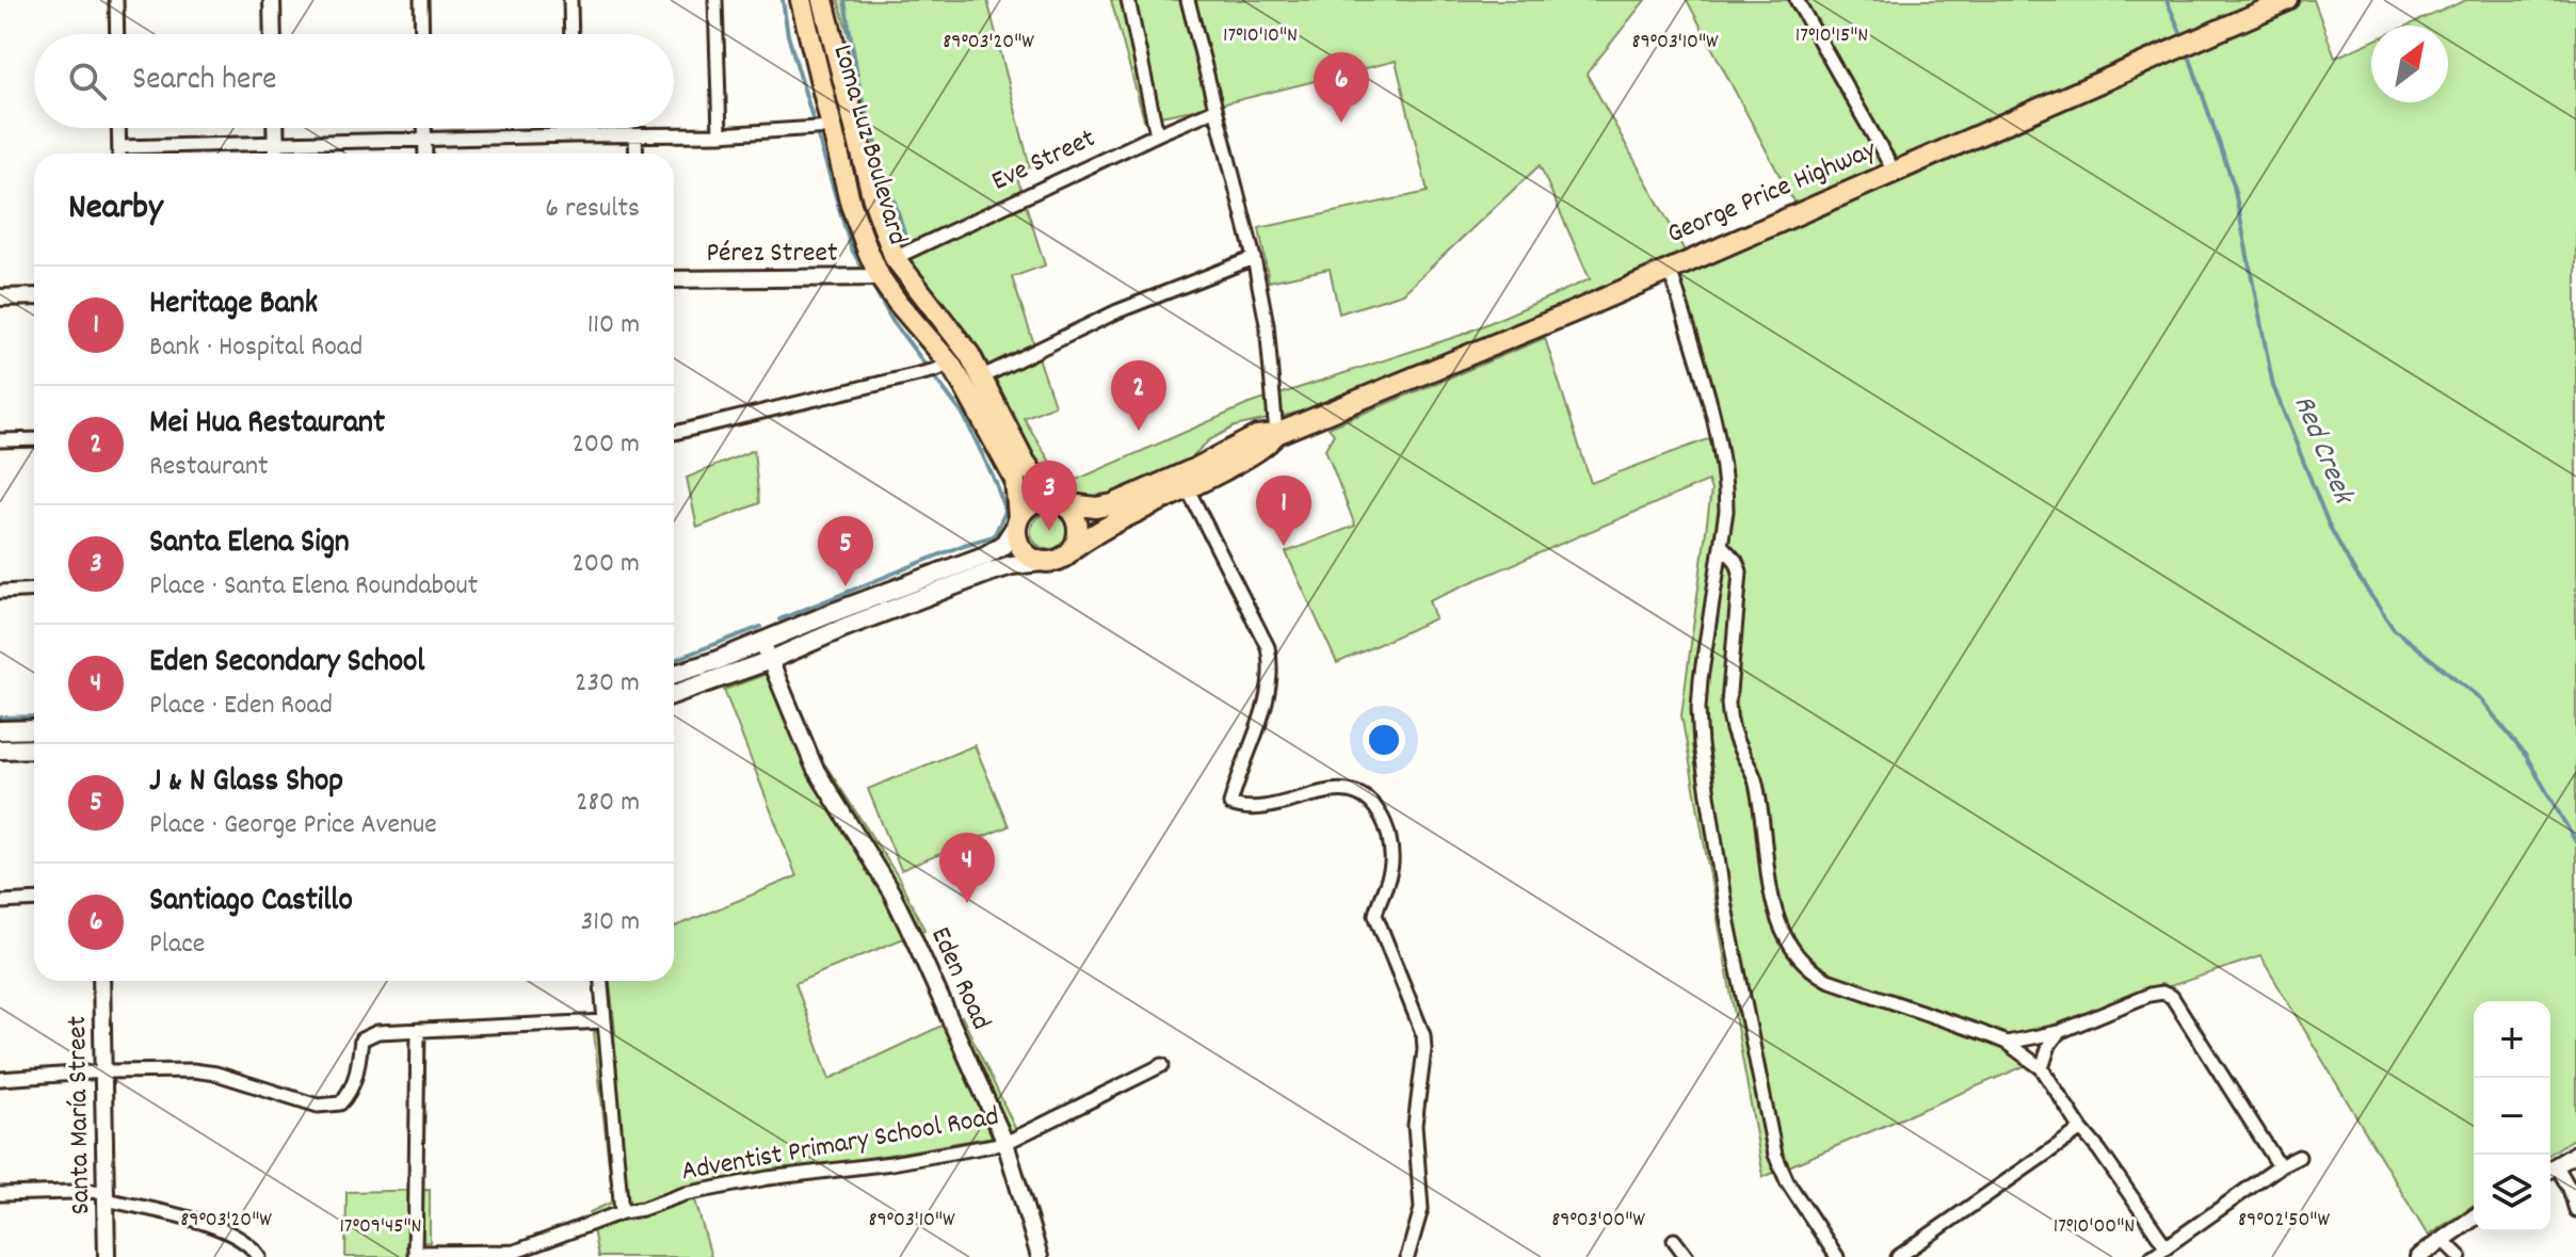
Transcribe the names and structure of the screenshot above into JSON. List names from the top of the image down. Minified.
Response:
{"streets":{"highway":["Loma Luz Boulevard","George Price Highway"],"street":["Eve Street","Pérez Street","Eden Road","Santa María Street","Adventist Primary School Road"]},"crossings":[["Loma Luz Boulevard","Eve Street"],["Loma Luz Boulevard","George Price Highway"],["Loma Luz Boulevard","Pérez Street"],["Eden Road","Adventist Primary School Road"]],"water":["Red Creek"],"north":"top right","page":{"search":"Search here","pins":["6","2","3","1","5","4"],"heading":["Nearby","6 results"],"list":[{"mark":"1","name":"Heritage Bank","note":"Bank · Hospital Road","value":"110 m"},{"mark":"2","name":"Mei Hua Restaurant","note":"Restaurant","value":"200 m"},{"mark":"3","name":"Santa Elena Sign","note":"Place · Santa Elena Roundabout","value":"200 m"},{"mark":"4","name":"Eden Secondary School","note":"Place · Eden Road","value":"230 m"},{"mark":"5","name":"J & N Glass Shop","note":"Place · George Price Avenue","value":"280 m"},{"mark":"6","name":"Santiago Castillo","note":"Place","value":"310 m"}],"map_buttons":["+","−"]},"coordinates":["17°10'10\"N","17°10'15\"N","89°03'20\"W","89°03'10\"W","89°03'00\"W","89°02'50\"W","17°09'45\"N","17°10'00\"N"]}
